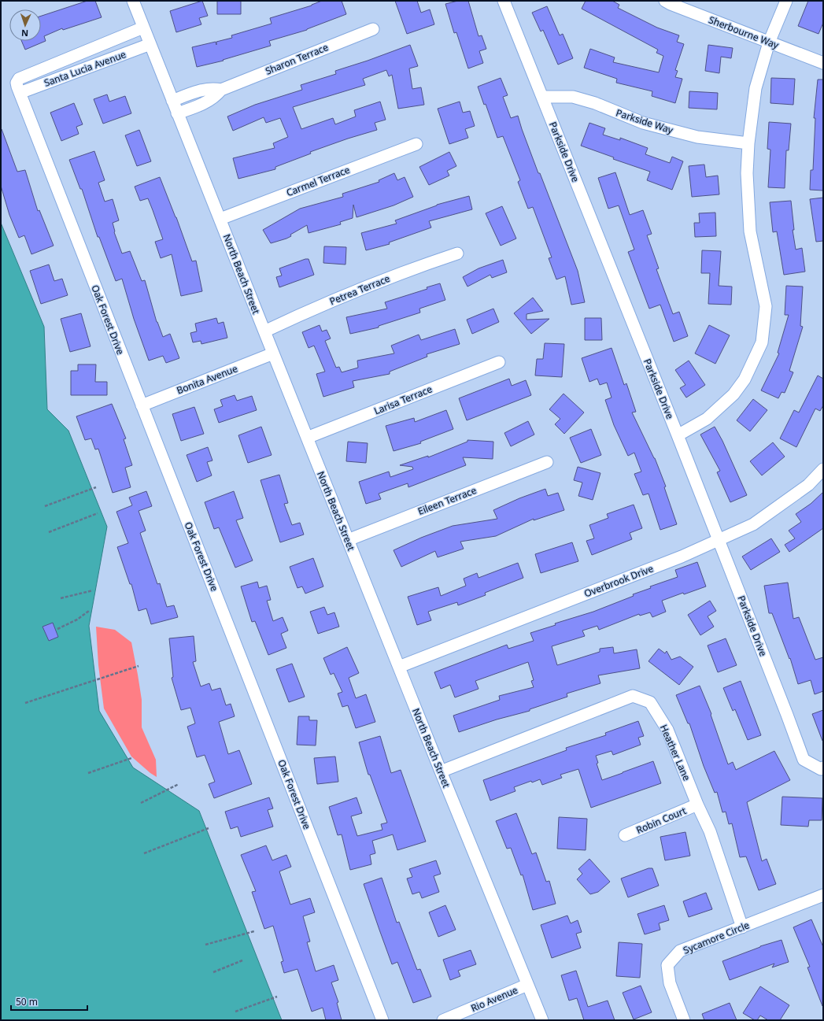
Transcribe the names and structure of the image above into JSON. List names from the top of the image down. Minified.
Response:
{"streets":{"street":["Sherbourne Way","Sharon Terrace","Santa Lucia Avenue","Parkside Way","Parkside Drive","Carmel Terrace","North Beach Street","Petrea Terrace","Oak Forest Drive","Bonita Avenue","Larisa Terrace","Eileen Terrace","Overbrook Drive","Heather Lane","Robin Court","Sycamore Circle","Rio Avenue"]},"crossings":[["Sharon Terrace","North Beach Street"],["Santa Lucia Avenue","North Beach Street"],["Santa Lucia Avenue","Oak Forest Drive"],["Parkside Way","Parkside Drive"],["Parkside Drive","Overbrook Drive"],["Carmel Terrace","North Beach Street"],["North Beach Street","Petrea Terrace"],["North Beach Street","Oak Forest Drive"],["North Beach Street","Bonita Avenue"],["North Beach Street","Larisa Terrace"],["North Beach Street","Eileen Terrace"],["North Beach Street","Overbrook Drive"],["North Beach Street","Heather Lane"],["North Beach Street","Rio Avenue"],["Oak Forest Drive","Bonita Avenue"],["Heather Lane","Robin Court"],["Heather Lane","Sycamore Circle"]],"scale_bar":"50 m","north":"bottom"}
